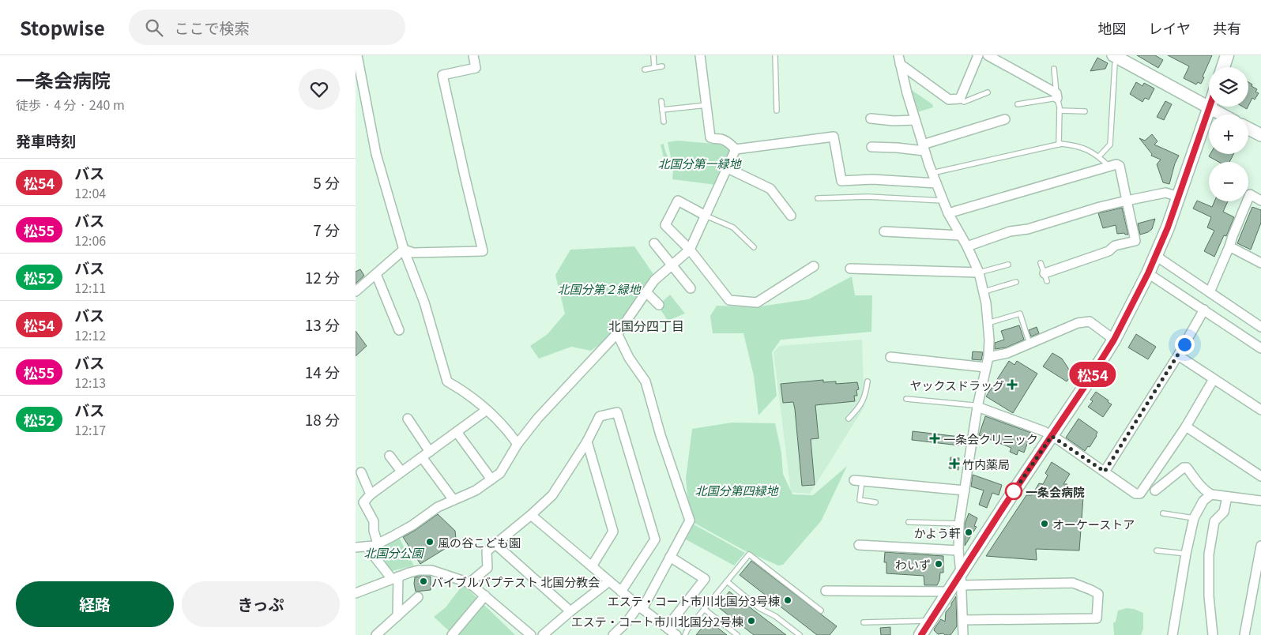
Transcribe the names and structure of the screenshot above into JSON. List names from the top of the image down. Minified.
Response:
{"districts":["北国分四丁目"],"parks":["北国分第一緑地","北国分第２緑地","北国分第四緑地","北国分公園"],"places":{"health":["ヤックスドラッグ","一条会クリニック","竹内薬局"],"other":["一条会病院","オーケーストア","かよう軒","風の谷こども園","わいず","バイブルバプテスト 北国分教会","エステ・コート市川北国分3号棟","エステ・コート市川北国分2号棟"]},"lines":["bus line 松54"],"page":{"header":"Stopwise","search":"ここで検索","nav":["地図","レイヤ","共有"],"heading":[["一条会病院","徒歩 · 4 分 · 240 m"],"発車時刻"],"on_map":"松54","map_buttons":["+","−"],"list":[{"mark":"松54","name":"バス","note":"12:04","value":"5 分"},{"mark":"松55","name":"バス","note":"12:06","value":"7 分"},{"mark":"松52","name":"バス","note":"12:11","value":"12 分"},{"mark":"松54","name":"バス","note":"12:12","value":"13 分"},{"mark":"松55","name":"バス","note":"12:13","value":"14 分"},{"mark":"松52","name":"バス","note":"12:17","value":"18 分"}],"buttons":["経路","きっぷ"]}}
